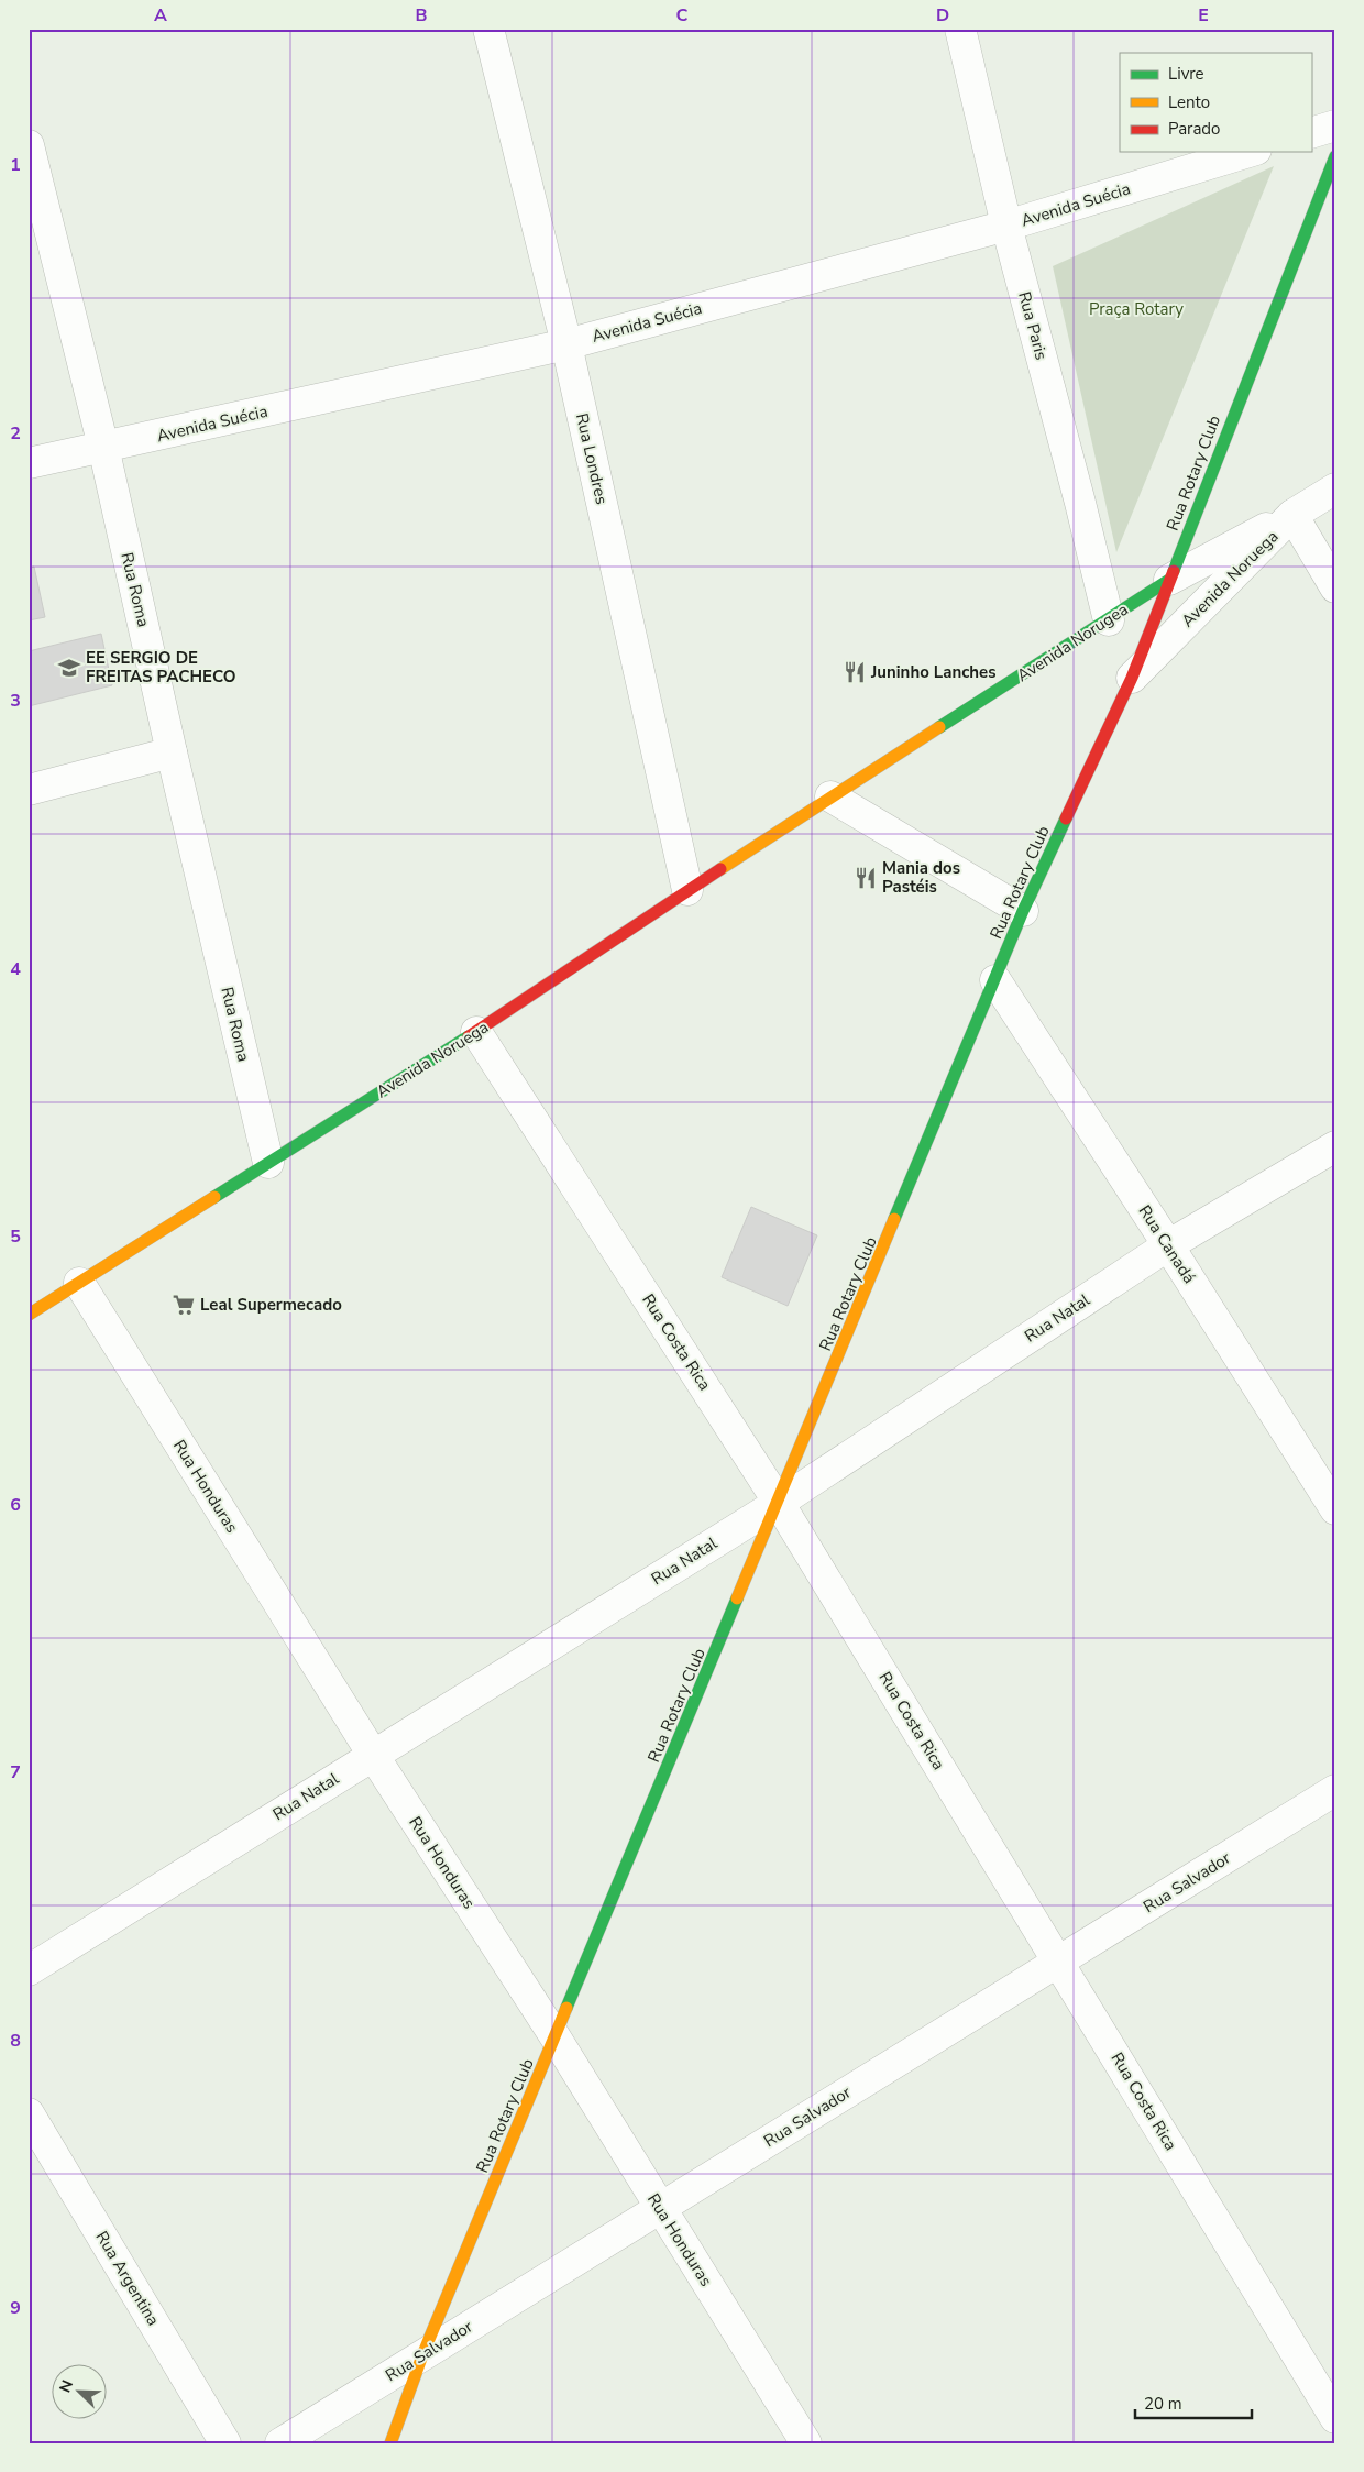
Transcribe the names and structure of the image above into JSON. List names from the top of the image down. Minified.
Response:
{"streets":{"main road":["Rua Rotary Club","Avenida Noruega","Avenida Norugea"],"street":["Avenida Suécia","Rua Paris","Rua Londres","Rua Roma","Rua Canadá","Rua Natal","Rua Costa Rica","Rua Honduras","Rua Salvador","Rua Argentina"]},"crossings":[["Avenida Suécia","Rua Paris"],["Avenida Suécia","Rua Londres"],["Avenida Suécia","Rua Roma"],["Rua Paris","Avenida Norugea"],["Rua Londres","Avenida Noruega"],["Rua Rotary Club","Avenida Noruega"],["Rua Rotary Club","Avenida Norugea"],["Rua Rotary Club","Rua Canadá"],["Rua Rotary Club","Rua Natal"],["Rua Rotary Club","Rua Costa Rica"],["Rua Rotary Club","Rua Honduras"],["Rua Rotary Club","Rua Salvador"],["Avenida Noruega","Rua Roma"],["Avenida Noruega","Avenida Norugea"],["Avenida Noruega","Rua Costa Rica"],["Avenida Noruega","Rua Honduras"],["Rua Canadá","Rua Natal"],["Rua Natal","Rua Costa Rica"],["Rua Natal","Rua Honduras"],["Rua Costa Rica","Rua Salvador"],["Rua Honduras","Rua Salvador"]],"parks":["Praça Rotary"],"places":{"school or university":["EE SERGIO DE FREITAS PACHECO"],"restaurant":["Juninho Lanches","Mania dos Pastéis"],"supermarket":["Leal Supermecado"]},"legend":["Livre","Lento","Parado"],"scale_bar":"20 m","north":"top left","grid":{"columns":["A","B","C","D","E"],"rows":["1","2","3","4","5","6","7","8","9"]}}
